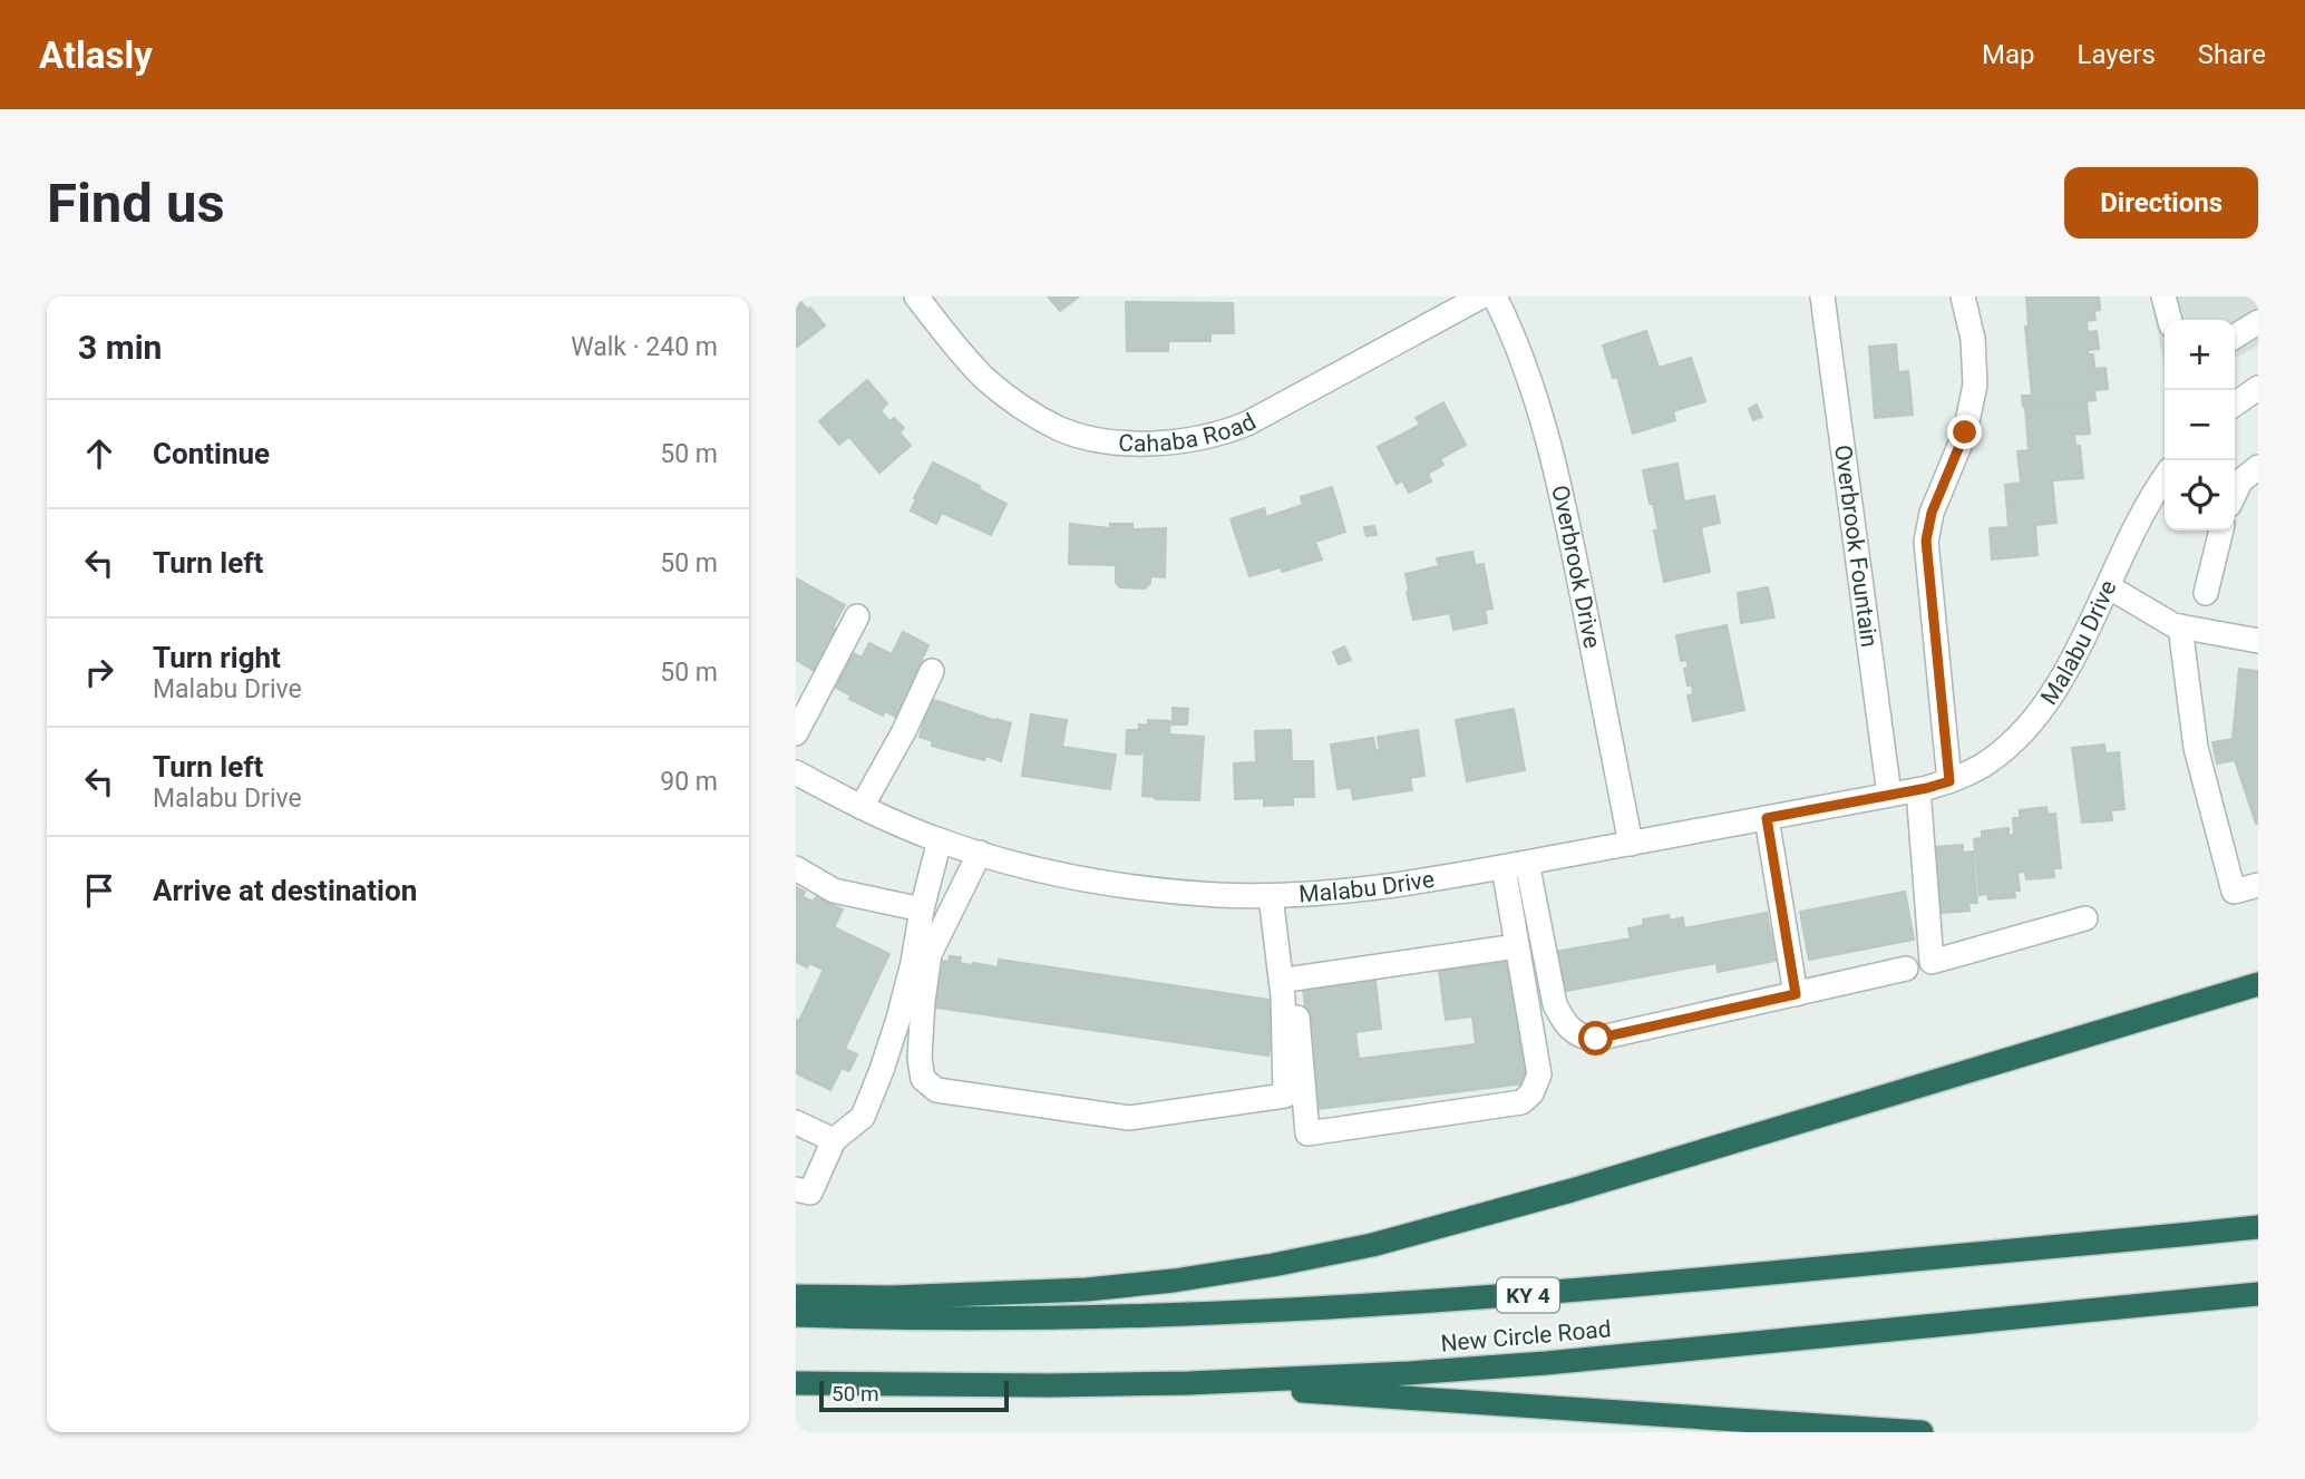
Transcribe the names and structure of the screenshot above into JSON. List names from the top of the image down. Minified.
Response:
{"streets":{"highway":["KY 4","New Circle Road"],"street":["Cahaba Road","Overbrook Fountain","Overbrook Drive","Malabu Drive"]},"crossings":[["Overbrook Fountain","Malabu Drive"],["Overbrook Drive","Malabu Drive"]],"scale_bar":"50 m","page":{"header":"Atlasly","nav":["Map","Layers","Share"],"buttons":"Directions","title":"Find us","heading":["3 min","Walk · 240 m"],"map_buttons":["+","−"],"list":[["Continue","50 m"],["Turn left","50 m"],["Turn right","Malabu Drive","50 m"],["Turn left","Malabu Drive","90 m"],"Arrive at destination"],"scale":"50 m"}}
